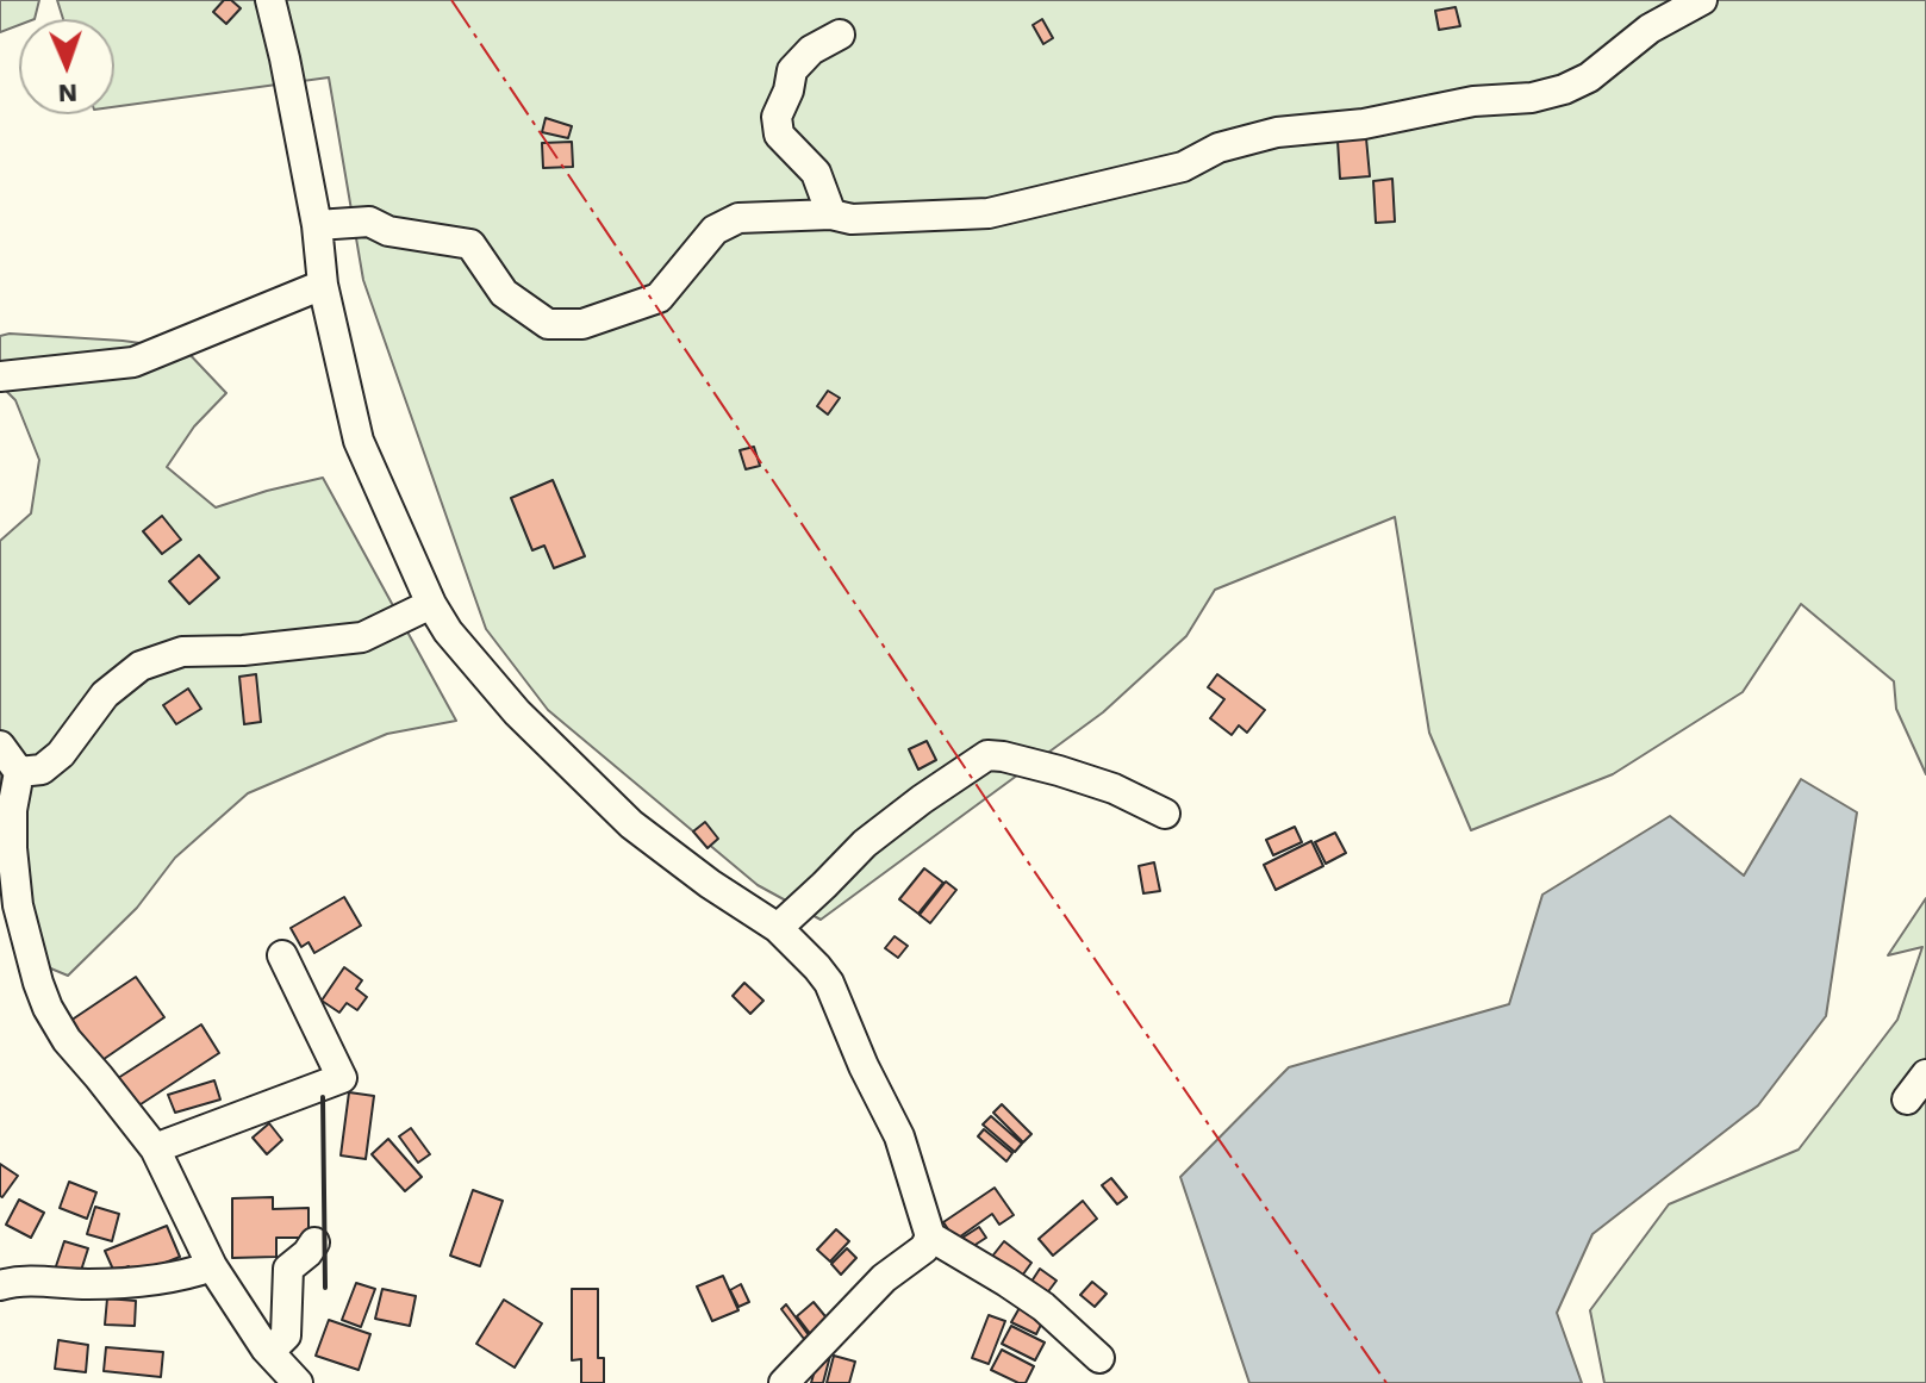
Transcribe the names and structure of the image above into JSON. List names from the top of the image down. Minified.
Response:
{"north":"bottom"}
